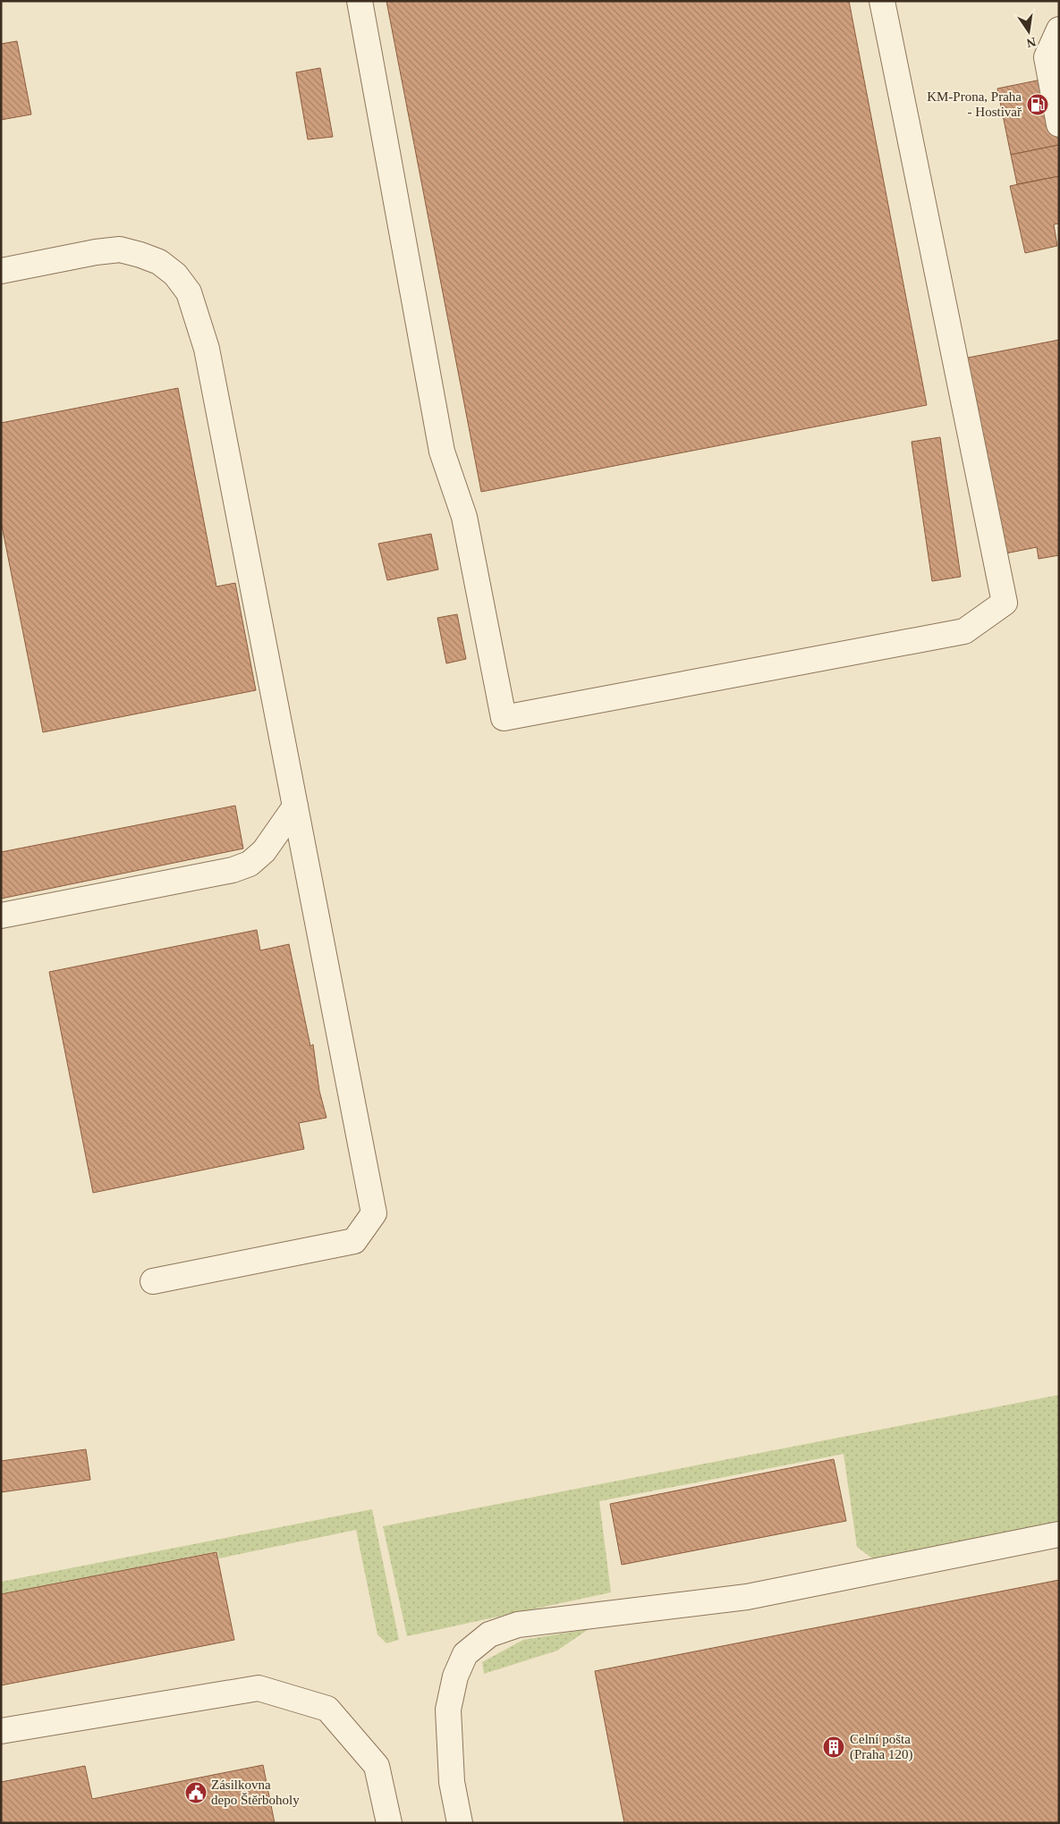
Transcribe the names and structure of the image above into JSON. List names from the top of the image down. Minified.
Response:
{"places":{"fuel station":["KM-Prona, Praha - Hostivař"],"building":["Celní pošta (Praha 120)"],"public building":["Zásilkovna depo Štěrboholy"]},"north":"bottom"}
